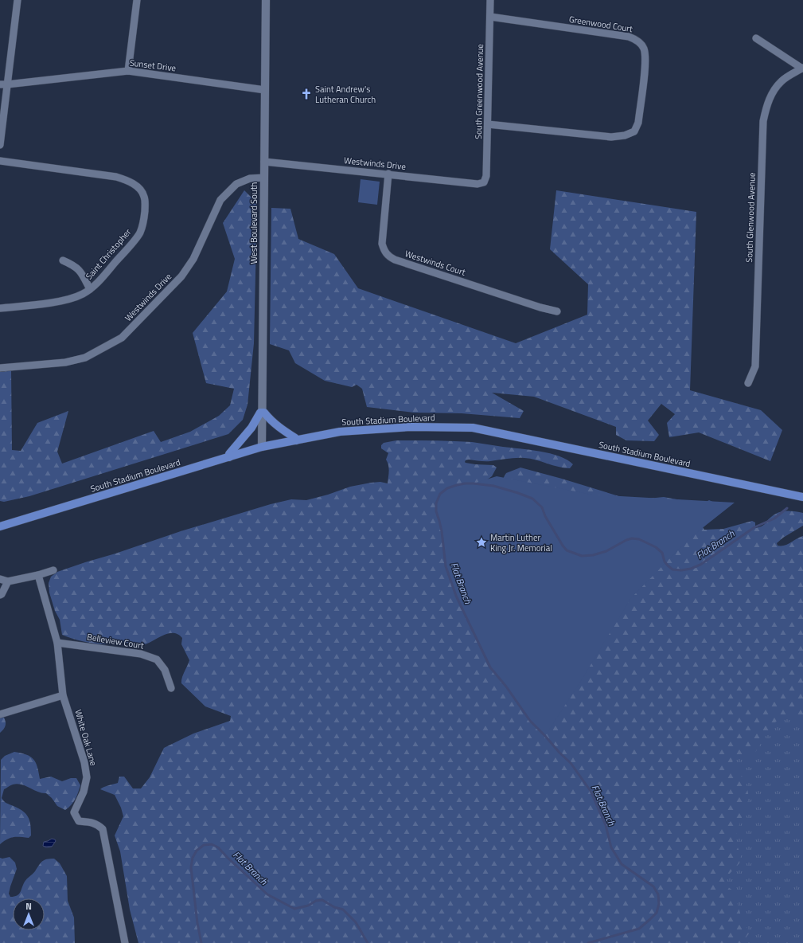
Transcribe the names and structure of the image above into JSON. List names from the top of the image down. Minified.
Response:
{"streets":{"main road":["West Boulevard South","South Stadium Boulevard"],"street":["Greenwood Court","Sunset Drive","South Greenwood Avenue","Westwinds Drive","South Glenwood Avenue","Saint Christopher","Westwinds Court","Belleview Court","White Oak Lane"]},"crossings":[["Greenwood Court","South Greenwood Avenue"],["Sunset Drive","West Boulevard South"],["South Greenwood Avenue","Westwinds Drive"],["Westwinds Drive","West Boulevard South"],["Westwinds Drive","Westwinds Court"],["West Boulevard South","South Stadium Boulevard"],["Belleview Court","White Oak Lane"]],"water":["Flat Branch"],"places":{"church":["Saint Andrew's Lutheran Church"],"place":["Martin Luther King Jr. Memorial"]},"north":"top"}
